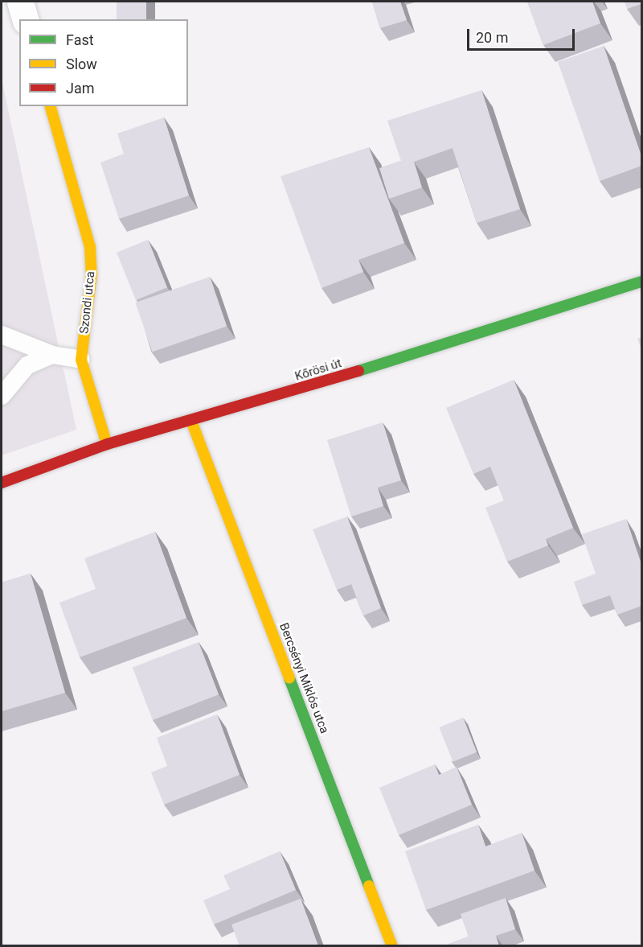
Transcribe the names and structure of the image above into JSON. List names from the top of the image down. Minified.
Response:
{"streets":{"street":["Szondi utca","Kőrösi út","Bercsényi Miklós utca"]},"crossings":[["Szondi utca","Kőrösi út"],["Kőrösi út","Bercsényi Miklós utca"]],"legend":["Fast","Slow","Jam"],"scale_bar":"20 m"}
